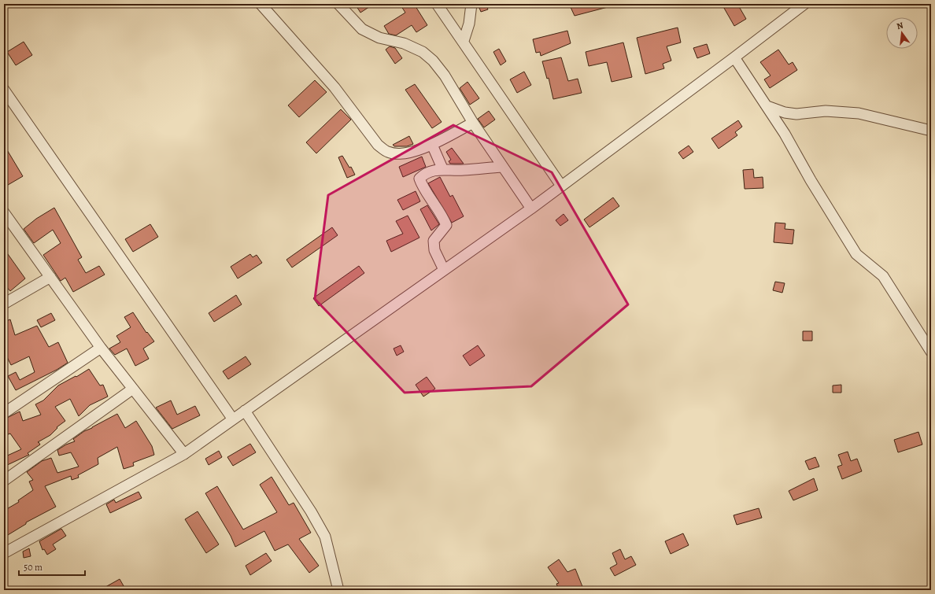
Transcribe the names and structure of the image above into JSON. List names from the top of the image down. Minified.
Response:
{"scale_bar":"50 m","north":"top"}
